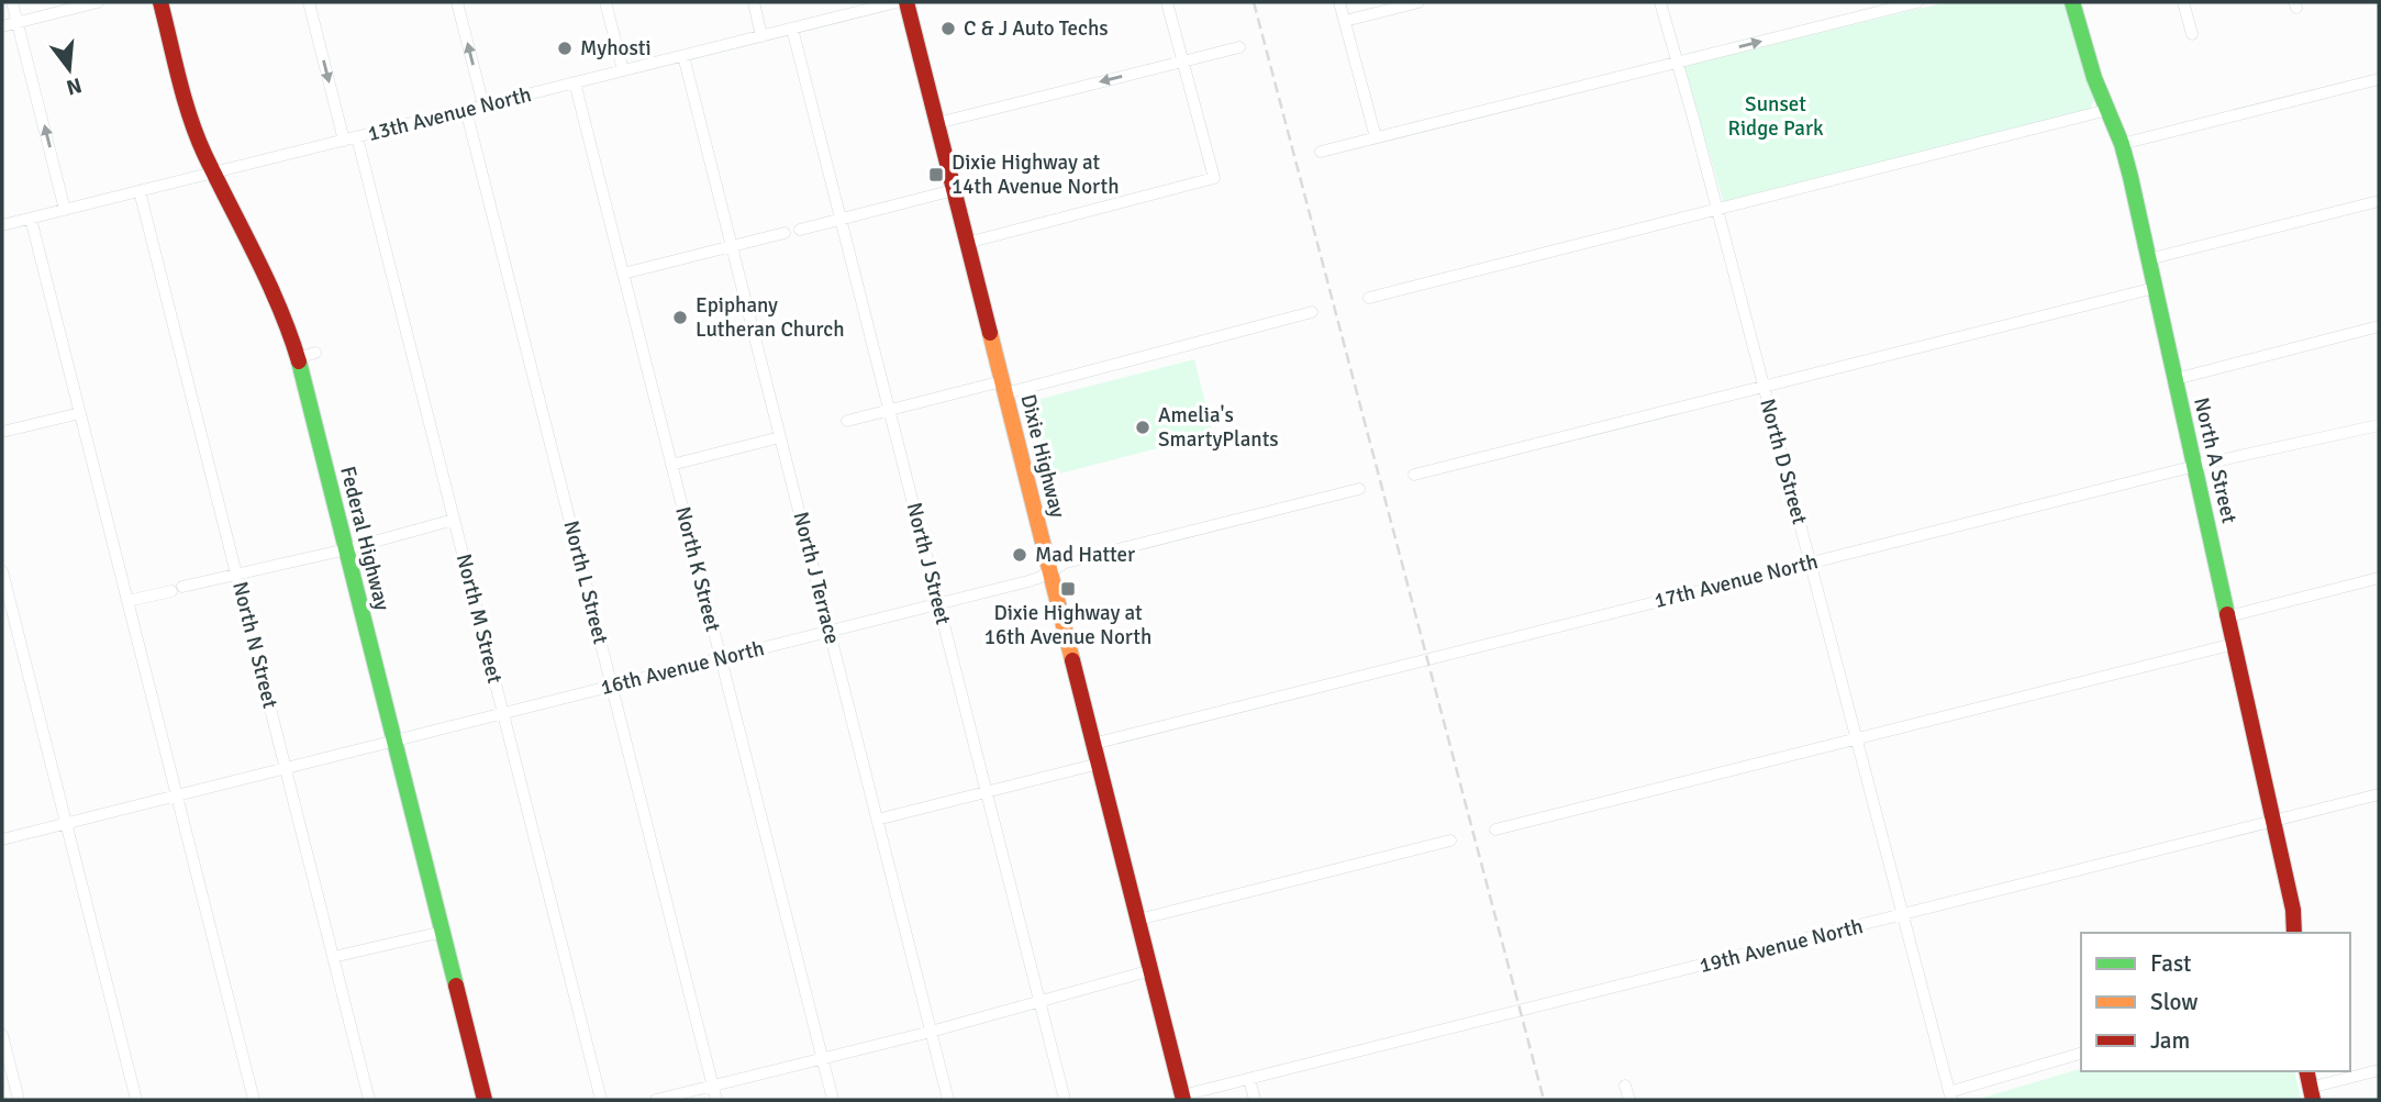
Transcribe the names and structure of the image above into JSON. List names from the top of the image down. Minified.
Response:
{"streets":{"main road":["Dixie Highway","North A Street","Federal Highway"],"street":["13th Avenue North","North D Street","North J Street","North K Street","North J Terrace","17th Avenue North","North L Street","North M Street","North N Street","16th Avenue North","19th Avenue North"]},"crossings":[["13th Avenue North","Federal Highway"],["13th Avenue North","North J Street"],["13th Avenue North","North K Street"],["13th Avenue North","North J Terrace"],["13th Avenue North","North L Street"],["13th Avenue North","North M Street"],["13th Avenue North","North N Street"],["Dixie Highway","17th Avenue North"],["Dixie Highway","16th Avenue North"],["Dixie Highway","19th Avenue North"],["North A Street","17th Avenue North"],["North A Street","19th Avenue North"],["North D Street","17th Avenue North"],["North D Street","19th Avenue North"],["Federal Highway","16th Avenue North"],["North J Street","16th Avenue North"],["North K Street","16th Avenue North"],["North J Terrace","16th Avenue North"],["North L Street","16th Avenue North"],["North M Street","16th Avenue North"],["North N Street","16th Avenue North"]],"parks":["Sunset Ridge Park"],"places":{"other":["C & J Auto Techs","Myhosti","Epiphany Lutheran Church","Amelia's SmartyPlants","Mad Hatter"],"transit":["Dixie Highway at 14th Avenue North","Dixie Highway at 16th Avenue North"]},"legend":["Fast","Slow","Jam"],"north":"bottom"}
